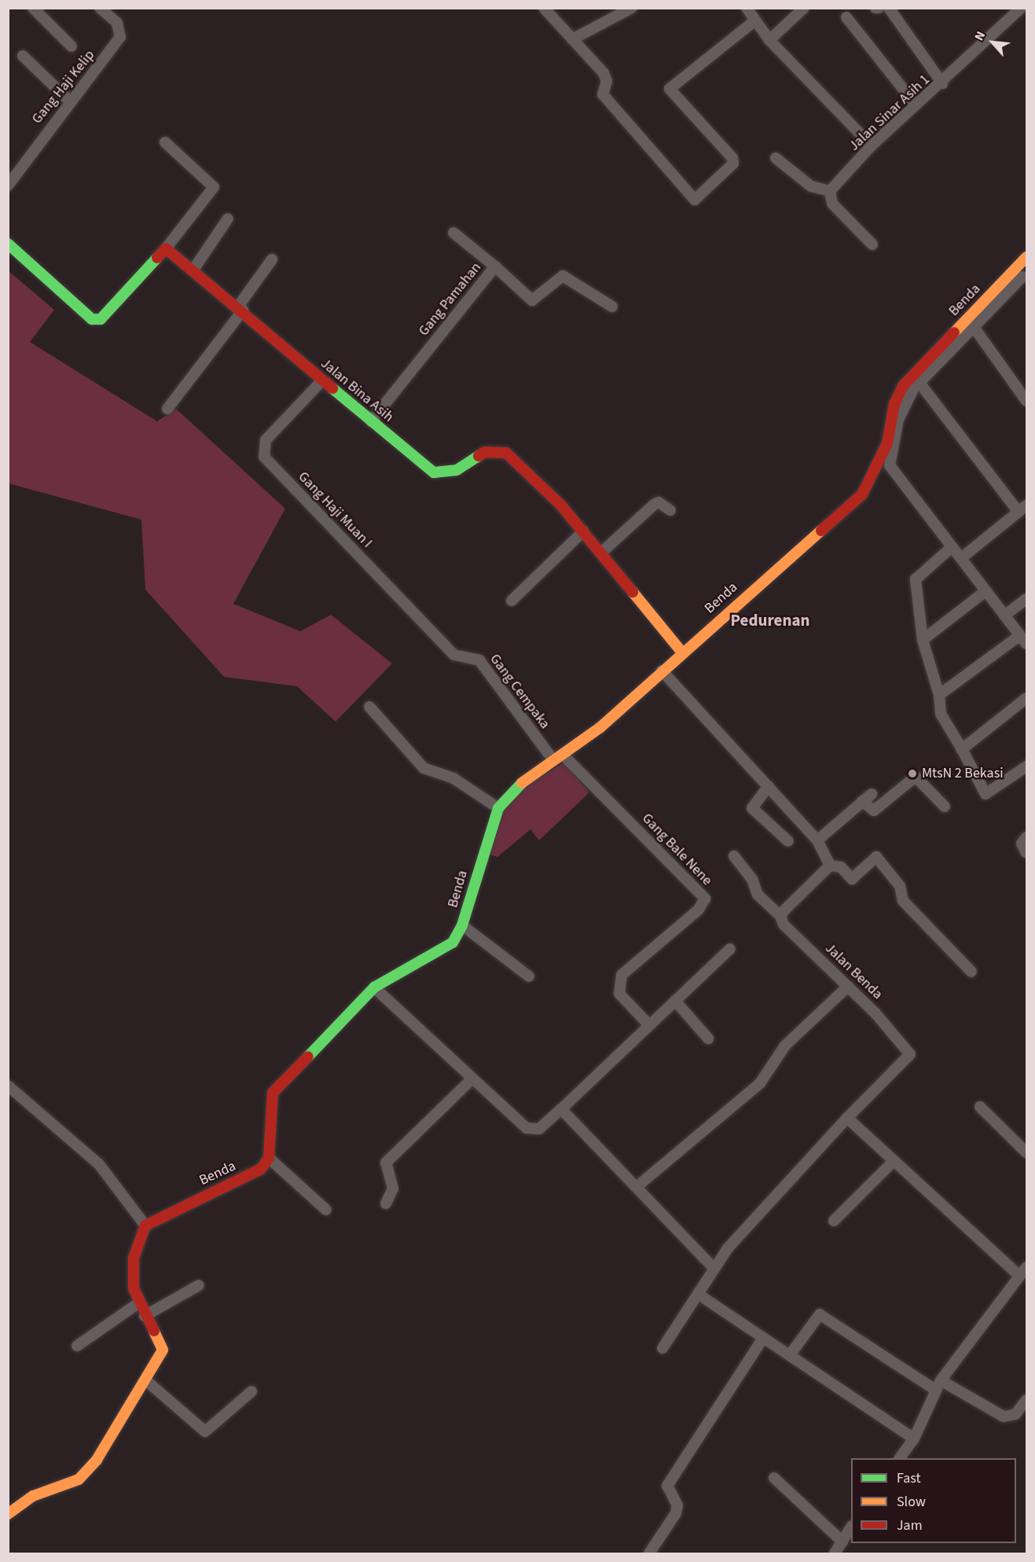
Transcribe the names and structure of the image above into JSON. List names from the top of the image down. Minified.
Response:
{"streets":{"street":["Gang Haji Kelip","Jalan Sinar Asih 1","Gang Pamahan","Benda","Jalan Bina Asih","Gang Haji Muan I","Gang Cempaka","Gang Bale Nene","Jalan Benda"]},"crossings":[["Gang Pamahan","Jalan Bina Asih"],["Benda","Jalan Bina Asih"],["Benda","Gang Cempaka"],["Benda","Gang Bale Nene"],["Jalan Bina Asih","Gang Haji Muan I"],["Gang Haji Muan I","Gang Cempaka"],["Gang Cempaka","Gang Bale Nene"]],"districts":["Pedurenan"],"places":["MtsN 2 Bekasi"],"legend":["Fast","Slow","Jam"],"north":"top left"}
